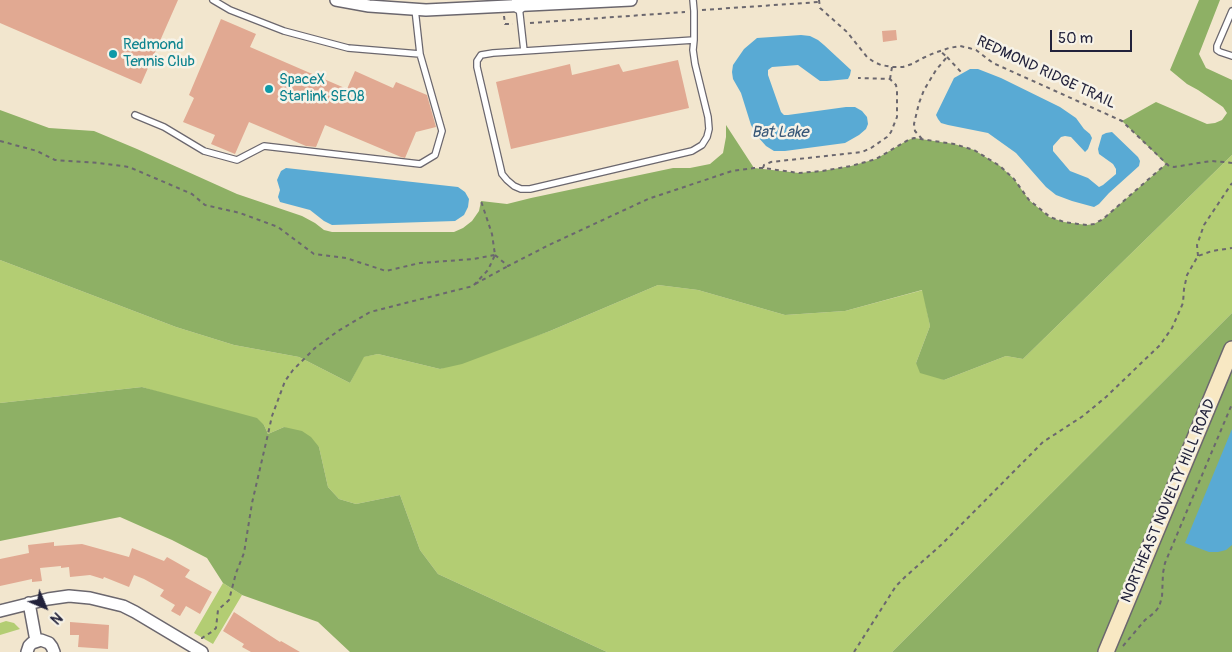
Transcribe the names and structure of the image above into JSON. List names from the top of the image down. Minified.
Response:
{"streets":{"main road":["NORTHEAST NOVELTY HILL ROAD"],"path":["REDMOND RIDGE TRAIL"]},"water":["Bat Lake"],"places":["Redmond Tennis Club","SpaceX Starlink SE08"],"scale_bar":"50 m","north":"bottom right"}
